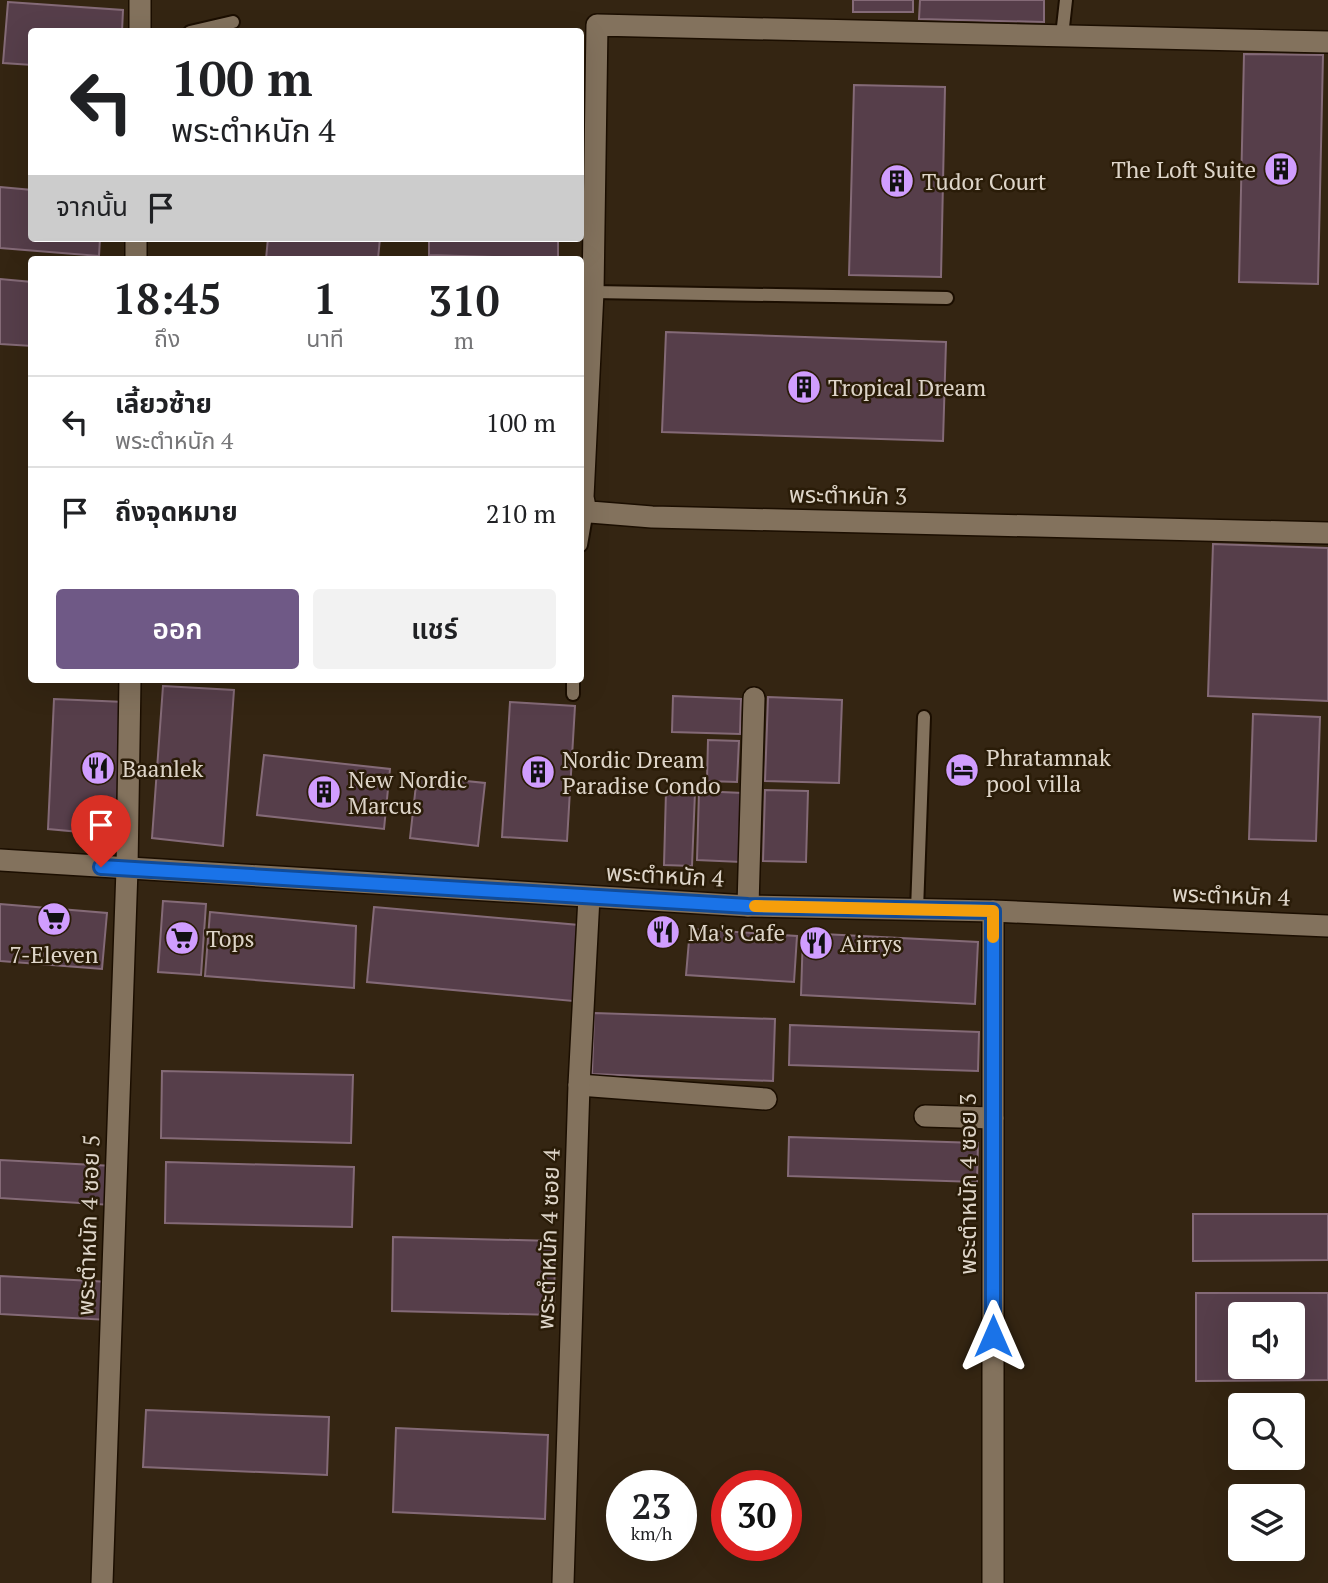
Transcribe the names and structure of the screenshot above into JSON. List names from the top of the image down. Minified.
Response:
{"streets":{"street":["พระตำหนัก 3","พระตำหนัก 4","พระตำหนัก 4 ซอย 3","พระตำหนัก 4 ซอย 5","พระตำหนัก 4 ซอย 4"]},"crossings":[["พระตำหนัก 4","พระตำหนัก 4 ซอย 3"],["พระตำหนัก 4","พระตำหนัก 4 ซอย 5"],["พระตำหนัก 4","พระตำหนัก 4 ซอย 4"]],"places":{"building":["The Loft Suite","Tudor Court","Tropical Dream","Nordic Dream Paradise Condo","New Nordic Marcus"],"restaurant":["Baanlek","Ma's Cafe","Airrys"],"hotel":["Phratamnak pool villa"],"supermarket":["7-Eleven","Tops"]},"page":{"turn":["100 m","พระตำหนัก 4"],"then":"จากนั้น","eta":["18:45","ถึง","1","นาที","310","m"],"list":[{"name":"เลี้ยวซ้าย","note":"พระตำหนัก 4","value":"100 m"},{"name":"ถึงจุดหมาย","value":"210 m"}],"buttons":["ออก","แชร์"],"speed":"23 km/h","limit":"30"}}
